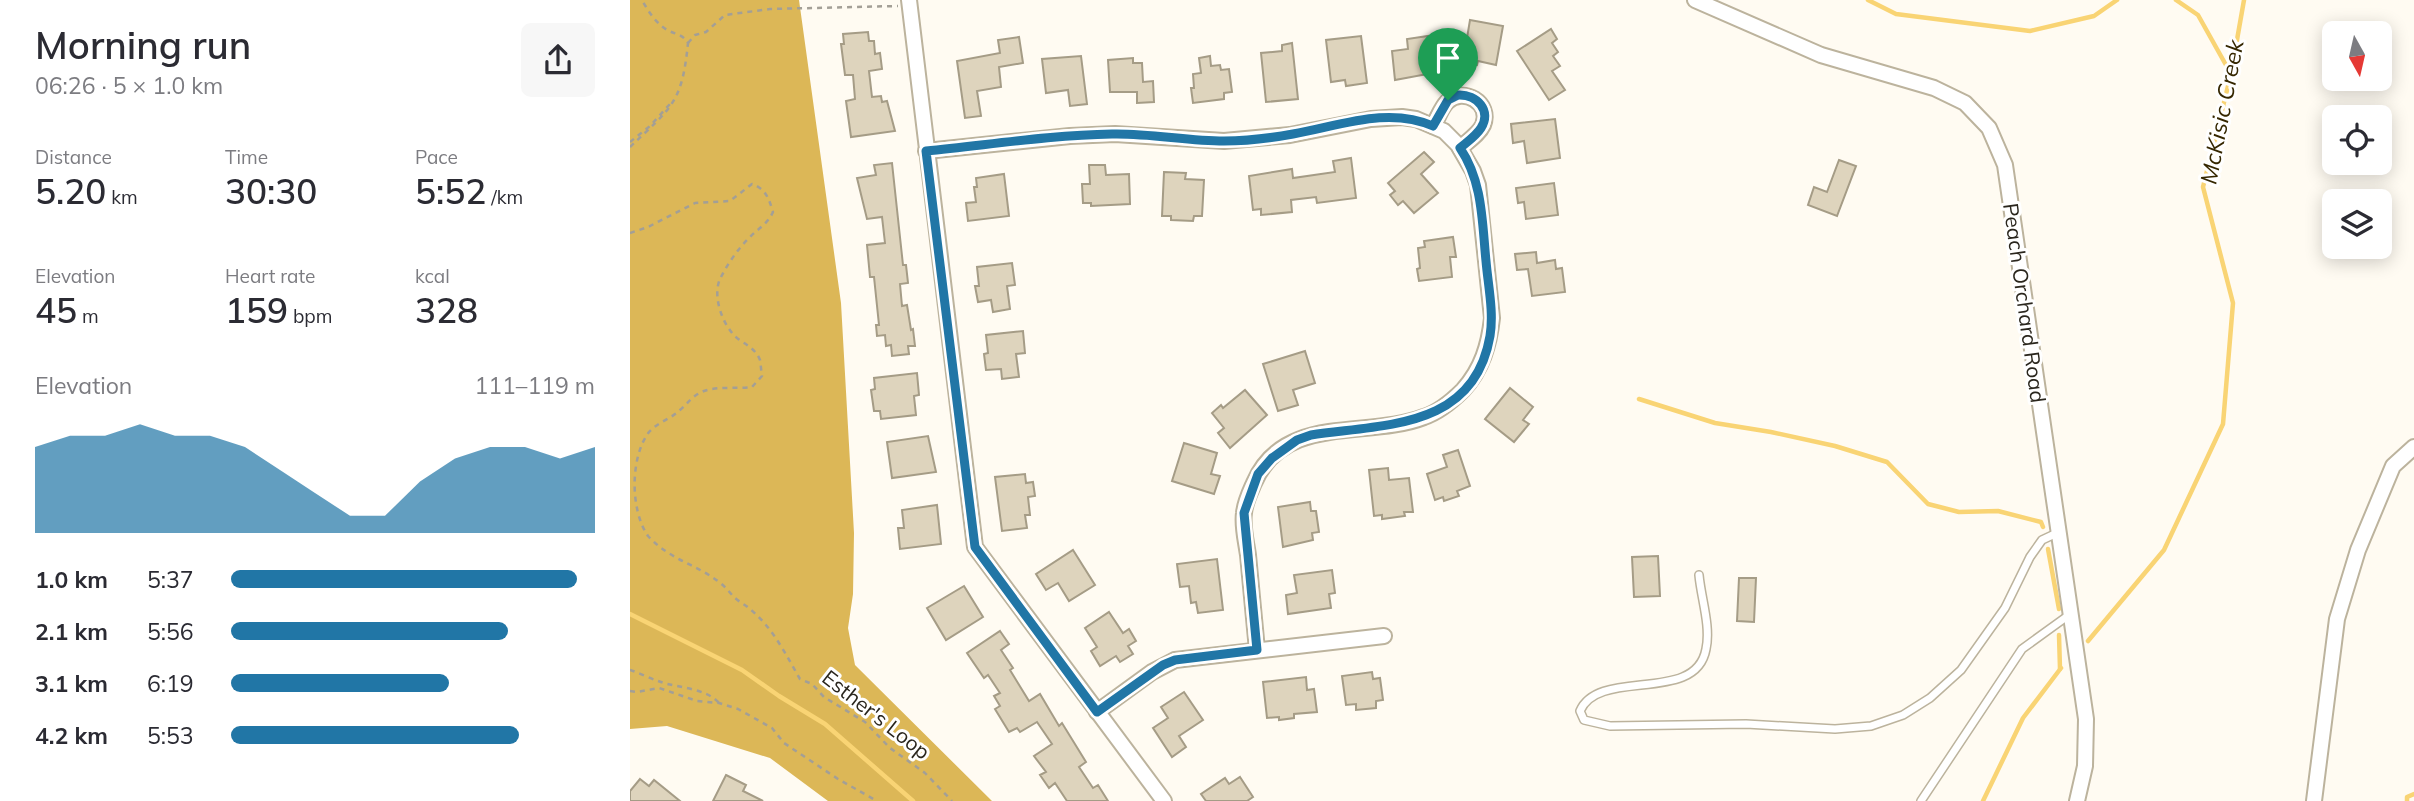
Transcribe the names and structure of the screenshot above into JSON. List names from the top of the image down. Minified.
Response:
{"streets":{"street":["Peach Orchard Road"],"path":["Esther's Loop"]},"water":["McKisic Creek"],"north":"bottom","page":{"heading":["Morning run","06:26 · 5 × 1.0 km"],"stats":[["Distance","5.20 km"],["Time","30:30"],["Pace","5:52 /km"],["Elevation","45 m"],["Heart rate","159 bpm"],["kcal","328"]],"chart":["Elevation","111–119 m"],"list":[{"name":"1.0 km","note":"5:37"},{"name":"2.1 km","note":"5:56"},{"name":"3.1 km","note":"6:19"},{"name":"4.2 km","note":"5:53"}]}}
